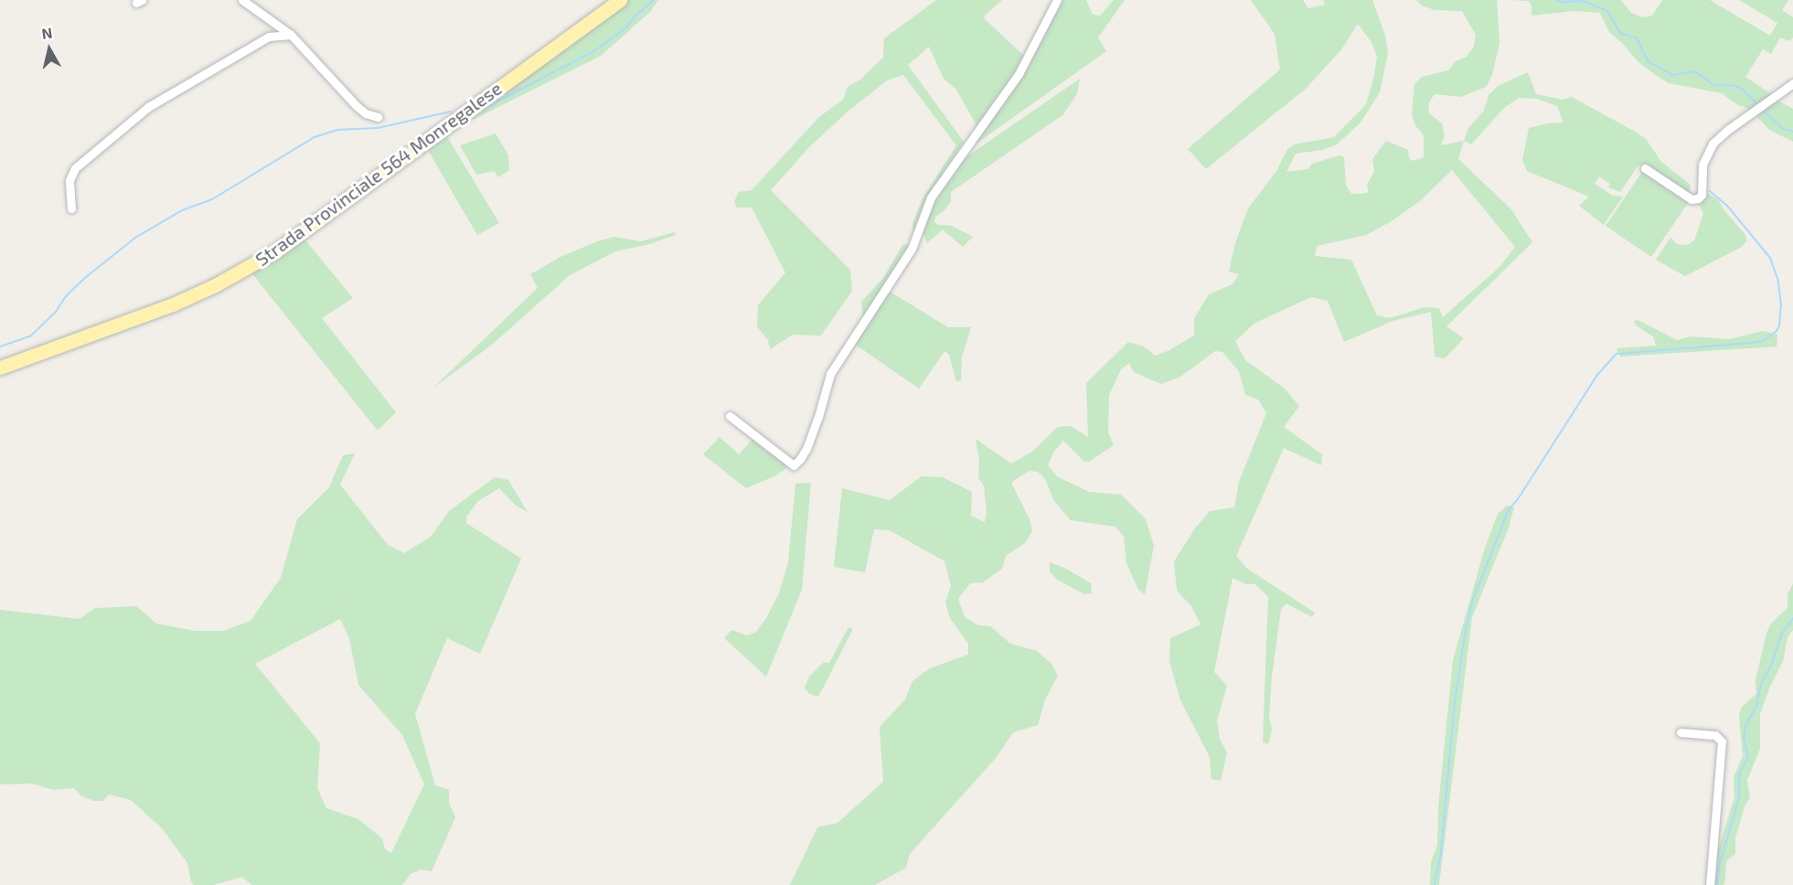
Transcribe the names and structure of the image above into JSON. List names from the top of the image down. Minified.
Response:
{"streets":{"main road":["Strada Provinciale 564 Monregalese"]},"north":"top"}
